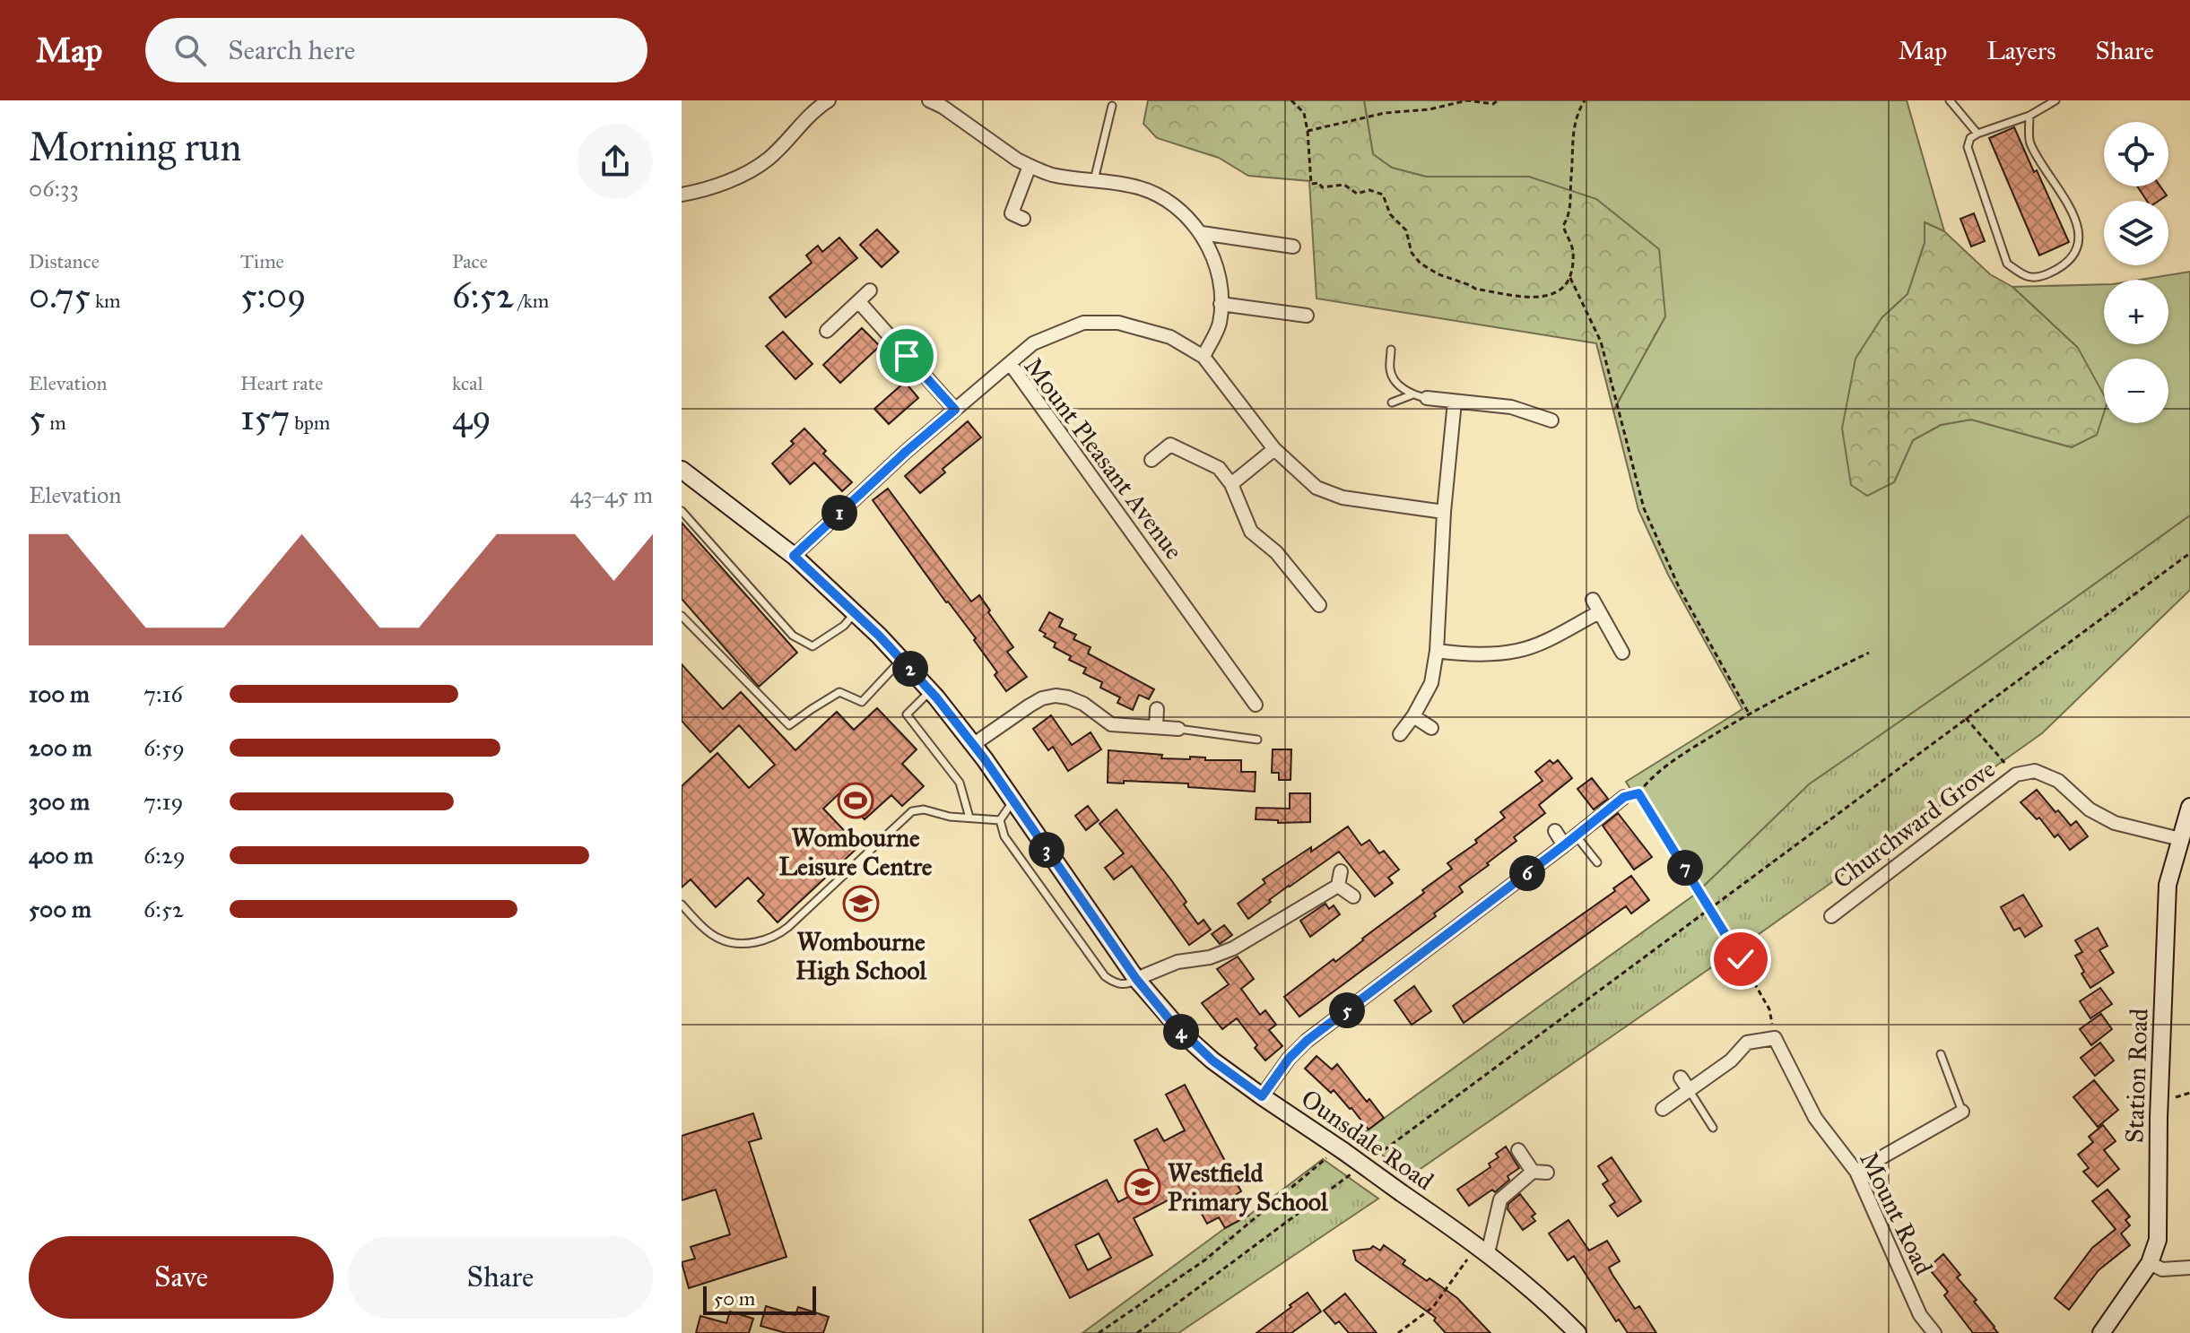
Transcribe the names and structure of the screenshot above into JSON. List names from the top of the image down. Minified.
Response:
{"streets":{"street":["Mount Pleasant Avenue","Churchward Grove","Station Road","Ounsdale Road","Mount Road"]},"crossings":[["Mount Pleasant Avenue","Ounsdale Road"],["Churchward Grove","Station Road"]],"places":{"sports":["Wombourne Leisure Centre"],"school or university":["Wombourne High School","Westfield Primary School"]},"scale_bar":"50 m","page":{"header":"Map","search":"Search here","nav":["Map","Layers","Share"],"heading":["Morning run","06:33"],"map_buttons":["+","−"],"stats":[["Distance","0.75 km"],["Time","5:09"],["Pace","6:52 /km"],["Elevation","5 m"],["Heart rate","157 bpm"],["kcal","49"]],"chart":["Elevation","43–45 m"],"pins":["1","2","3","7","6","5","4"],"list":[{"name":"100 m","note":"7:16"},{"name":"200 m","note":"6:59"},{"name":"300 m","note":"7:19"},{"name":"400 m","note":"6:29"},{"name":"500 m","note":"6:52"}],"buttons":["Save","Share"],"scale":"50 m"}}
